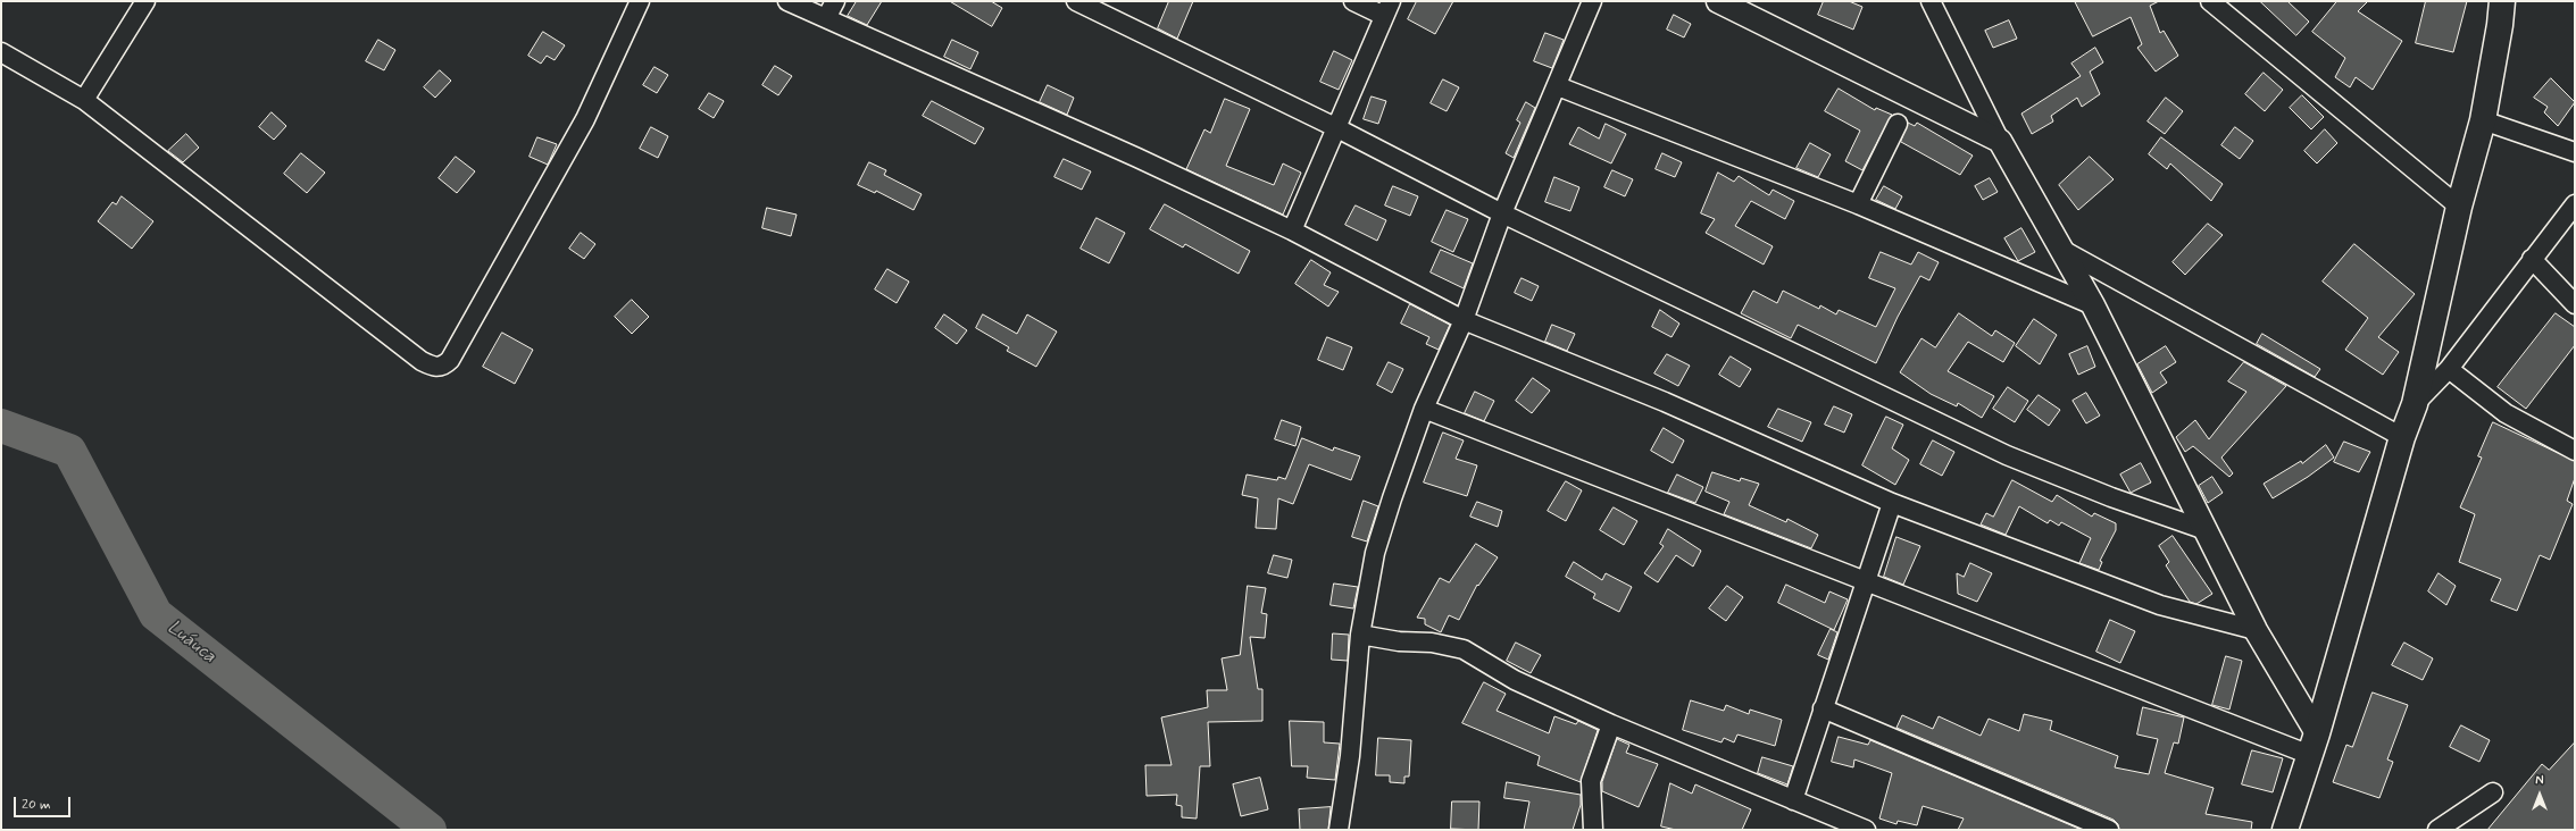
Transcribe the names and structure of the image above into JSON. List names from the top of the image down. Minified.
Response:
{"water":["Luáuca"],"scale_bar":"20 m","north":"top"}
